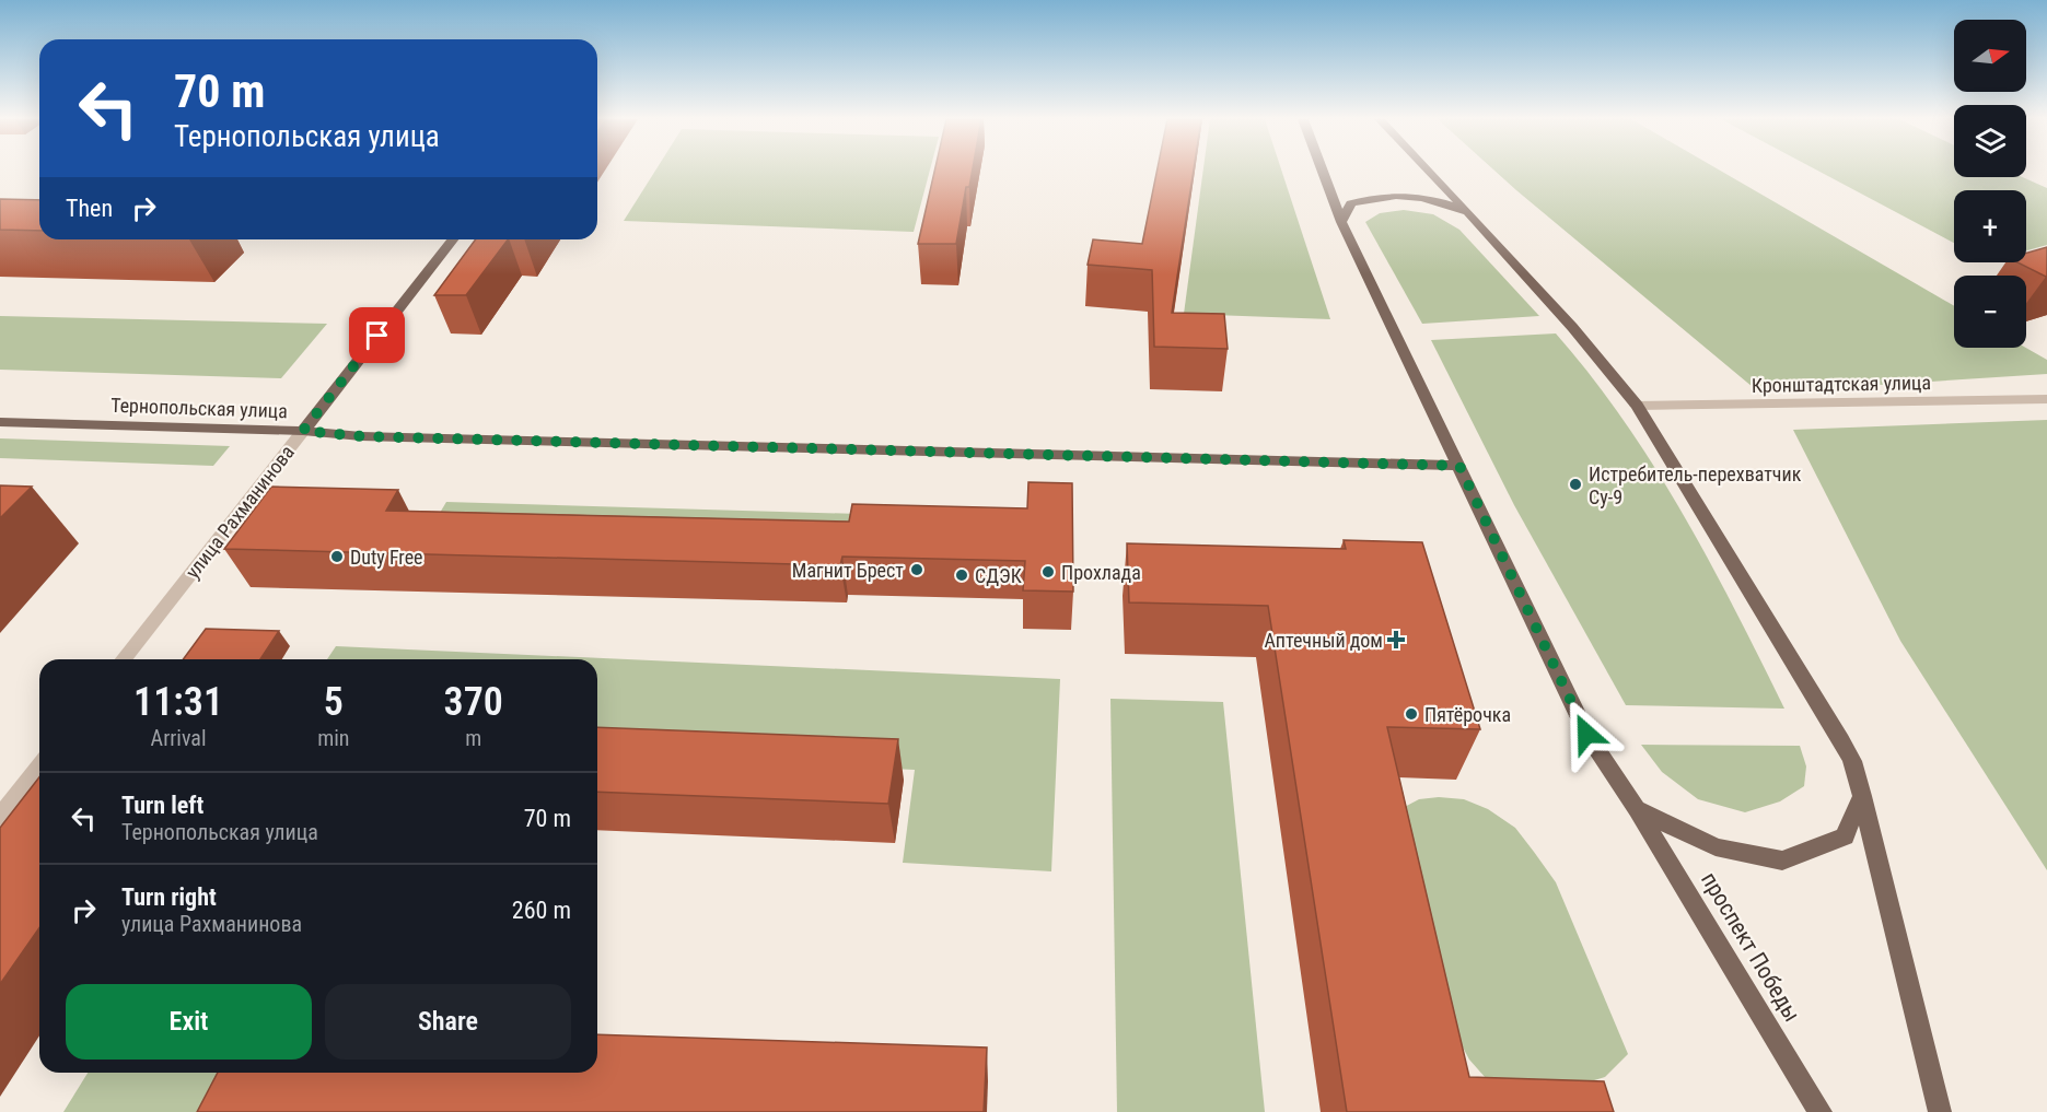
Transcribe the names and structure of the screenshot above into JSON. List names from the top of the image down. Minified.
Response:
{"streets":{"main road":["Тернопольская улица","улица Рахманинова","проспект Победы"],"street":["Кронштадтская улица"]},"crossings":[["Тернопольская улица","улица Рахманинова"],["Тернопольская улица","проспект Победы"]],"places":{"other":["Истребитель-перехватчик Су-9","Duty Free","Магнит Брест","Прохлада","СДЭК","Пятёрочка"],"health":["Аптечный дом"]},"north":"right","page":{"map_buttons":["+","−"],"turn":["70 m","Тернопольская улица"],"then":"Then","eta":["11:31","Arrival","5","min","370","m"],"list":[{"name":"Turn left","note":"Тернопольская улица","value":"70 m"},{"name":"Turn right","note":"улица Рахманинова","value":"260 m"}],"buttons":["Exit","Share"]}}
